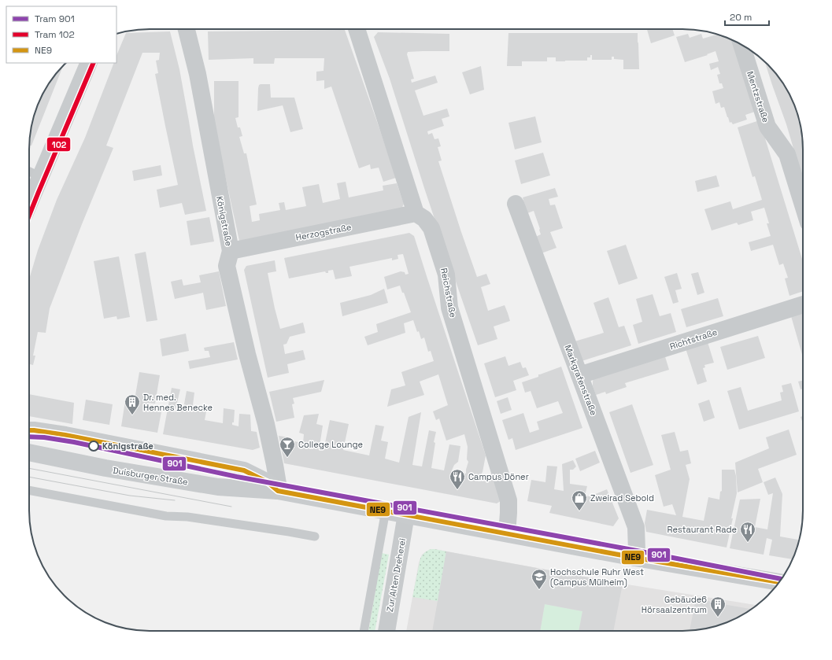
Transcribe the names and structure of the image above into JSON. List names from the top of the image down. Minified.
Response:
{"streets":{"main road":["Duisburger Straße"],"street":["Mentzstraße","Königstraße","Herzogstraße","Reichstraße","Richtstraße","Markgrafenstraße","Zur Alten Dreherei"]},"crossings":[["Königstraße","Herzogstraße"],["Königstraße","Duisburger Straße"],["Herzogstraße","Reichstraße"],["Reichstraße","Duisburger Straße"],["Richtstraße","Markgrafenstraße"],["Markgrafenstraße","Duisburger Straße"],["Duisburger Straße","Zur Alten Dreherei"]],"places":{"building":["Dr. med. Hennes Benecke","Gebäude6 Hörsaalzentrum"],"other":["Königstraße"],"bar":["College Lounge"],"restaurant":["Campus Döner","Restaurant Rade"],"shop":["Zweirad Sebold"],"school or university":["Hochschule Ruhr West (Campus Mülheim)"]},"lines":["tram line 102","transit line NE9","tram line 901"],"legend":["Tram 901","Tram 102","NE9"],"scale_bar":"20 m"}
